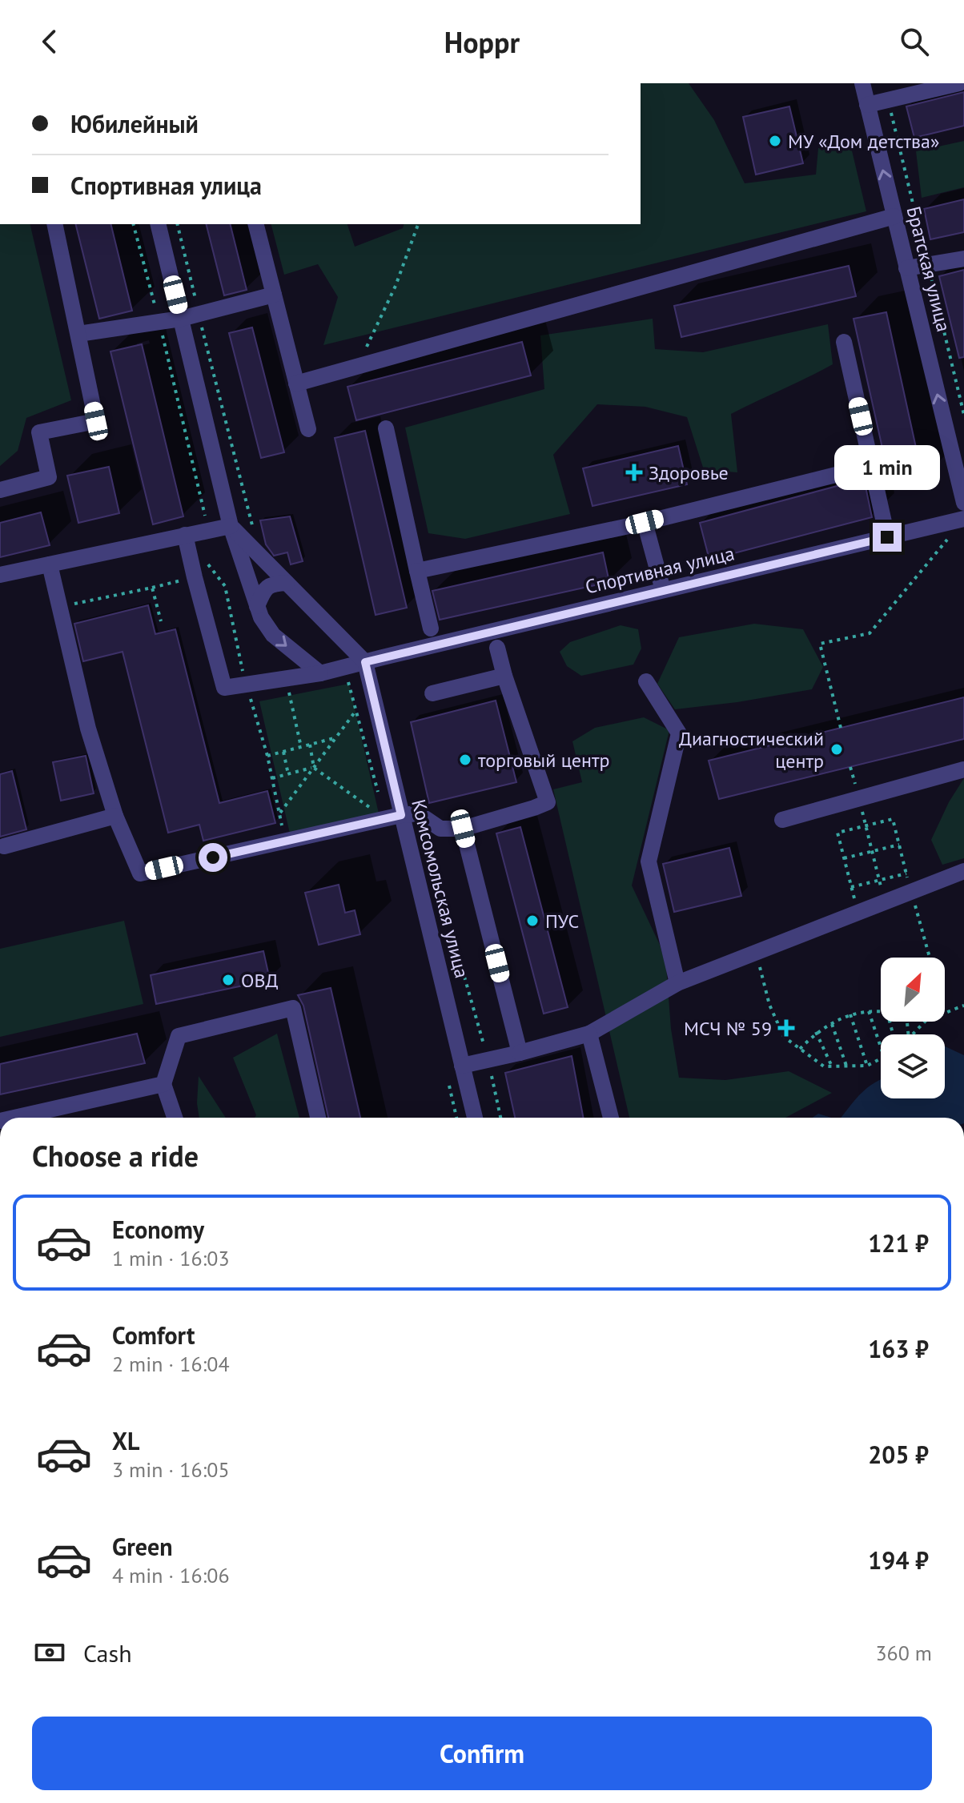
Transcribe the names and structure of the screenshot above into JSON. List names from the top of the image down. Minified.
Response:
{"streets":{"street":["Братская улица","Спортивная улица","Комсомольская улица"]},"crossings":[["Спортивная улица","Комсомольская улица"]],"places":{"other":["МУ «Дом детства»","Диагностический центр","торговый центр","ПУС","ОВД"],"health":["Здоровье","МСЧ № 59"]},"north":"top right","page":{"header":"Hoppr","banner":["Юбилейный","Спортивная улица"],"bubble":"1 min","heading":"Choose a ride","list":[{"name":"Economy","note":"1 min · 16:03","value":"121 ₽"},{"name":"Comfort","note":"2 min · 16:04","value":"163 ₽"},{"name":"XL","note":"3 min · 16:05","value":"205 ₽"},{"name":"Green","note":"4 min · 16:06","value":"194 ₽"}],"pay":["Cash","360 m"],"buttons":"Confirm"}}
